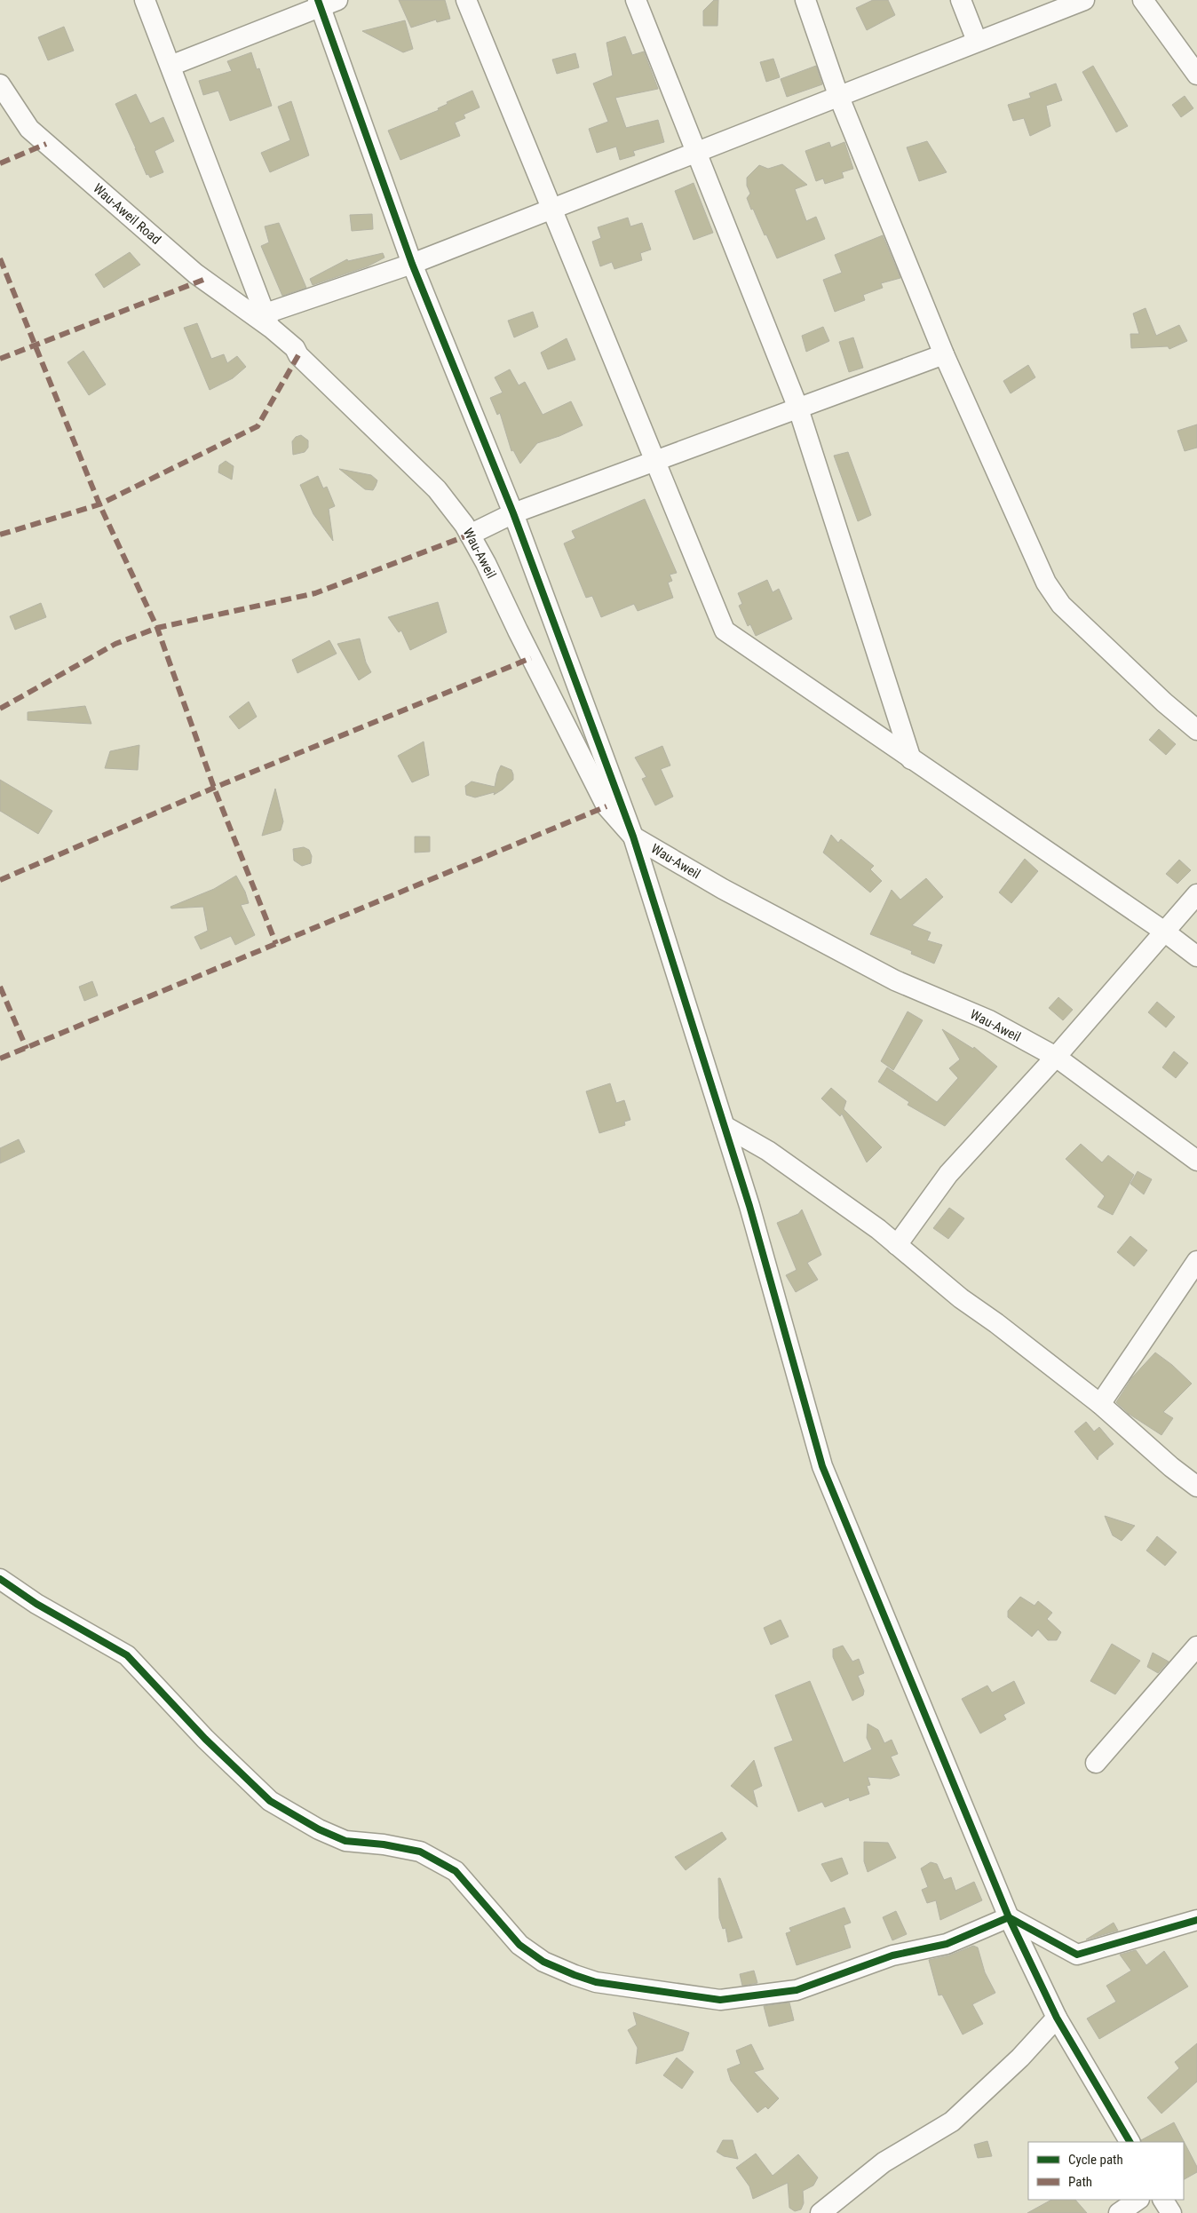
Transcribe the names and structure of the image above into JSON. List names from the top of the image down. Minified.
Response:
{"streets":{"street":["Wau-Aweil Road","Wau-Aweil"]},"crossings":[["Wau-Aweil Road","Wau-Aweil"]],"legend":["Cycle path","Path"]}
